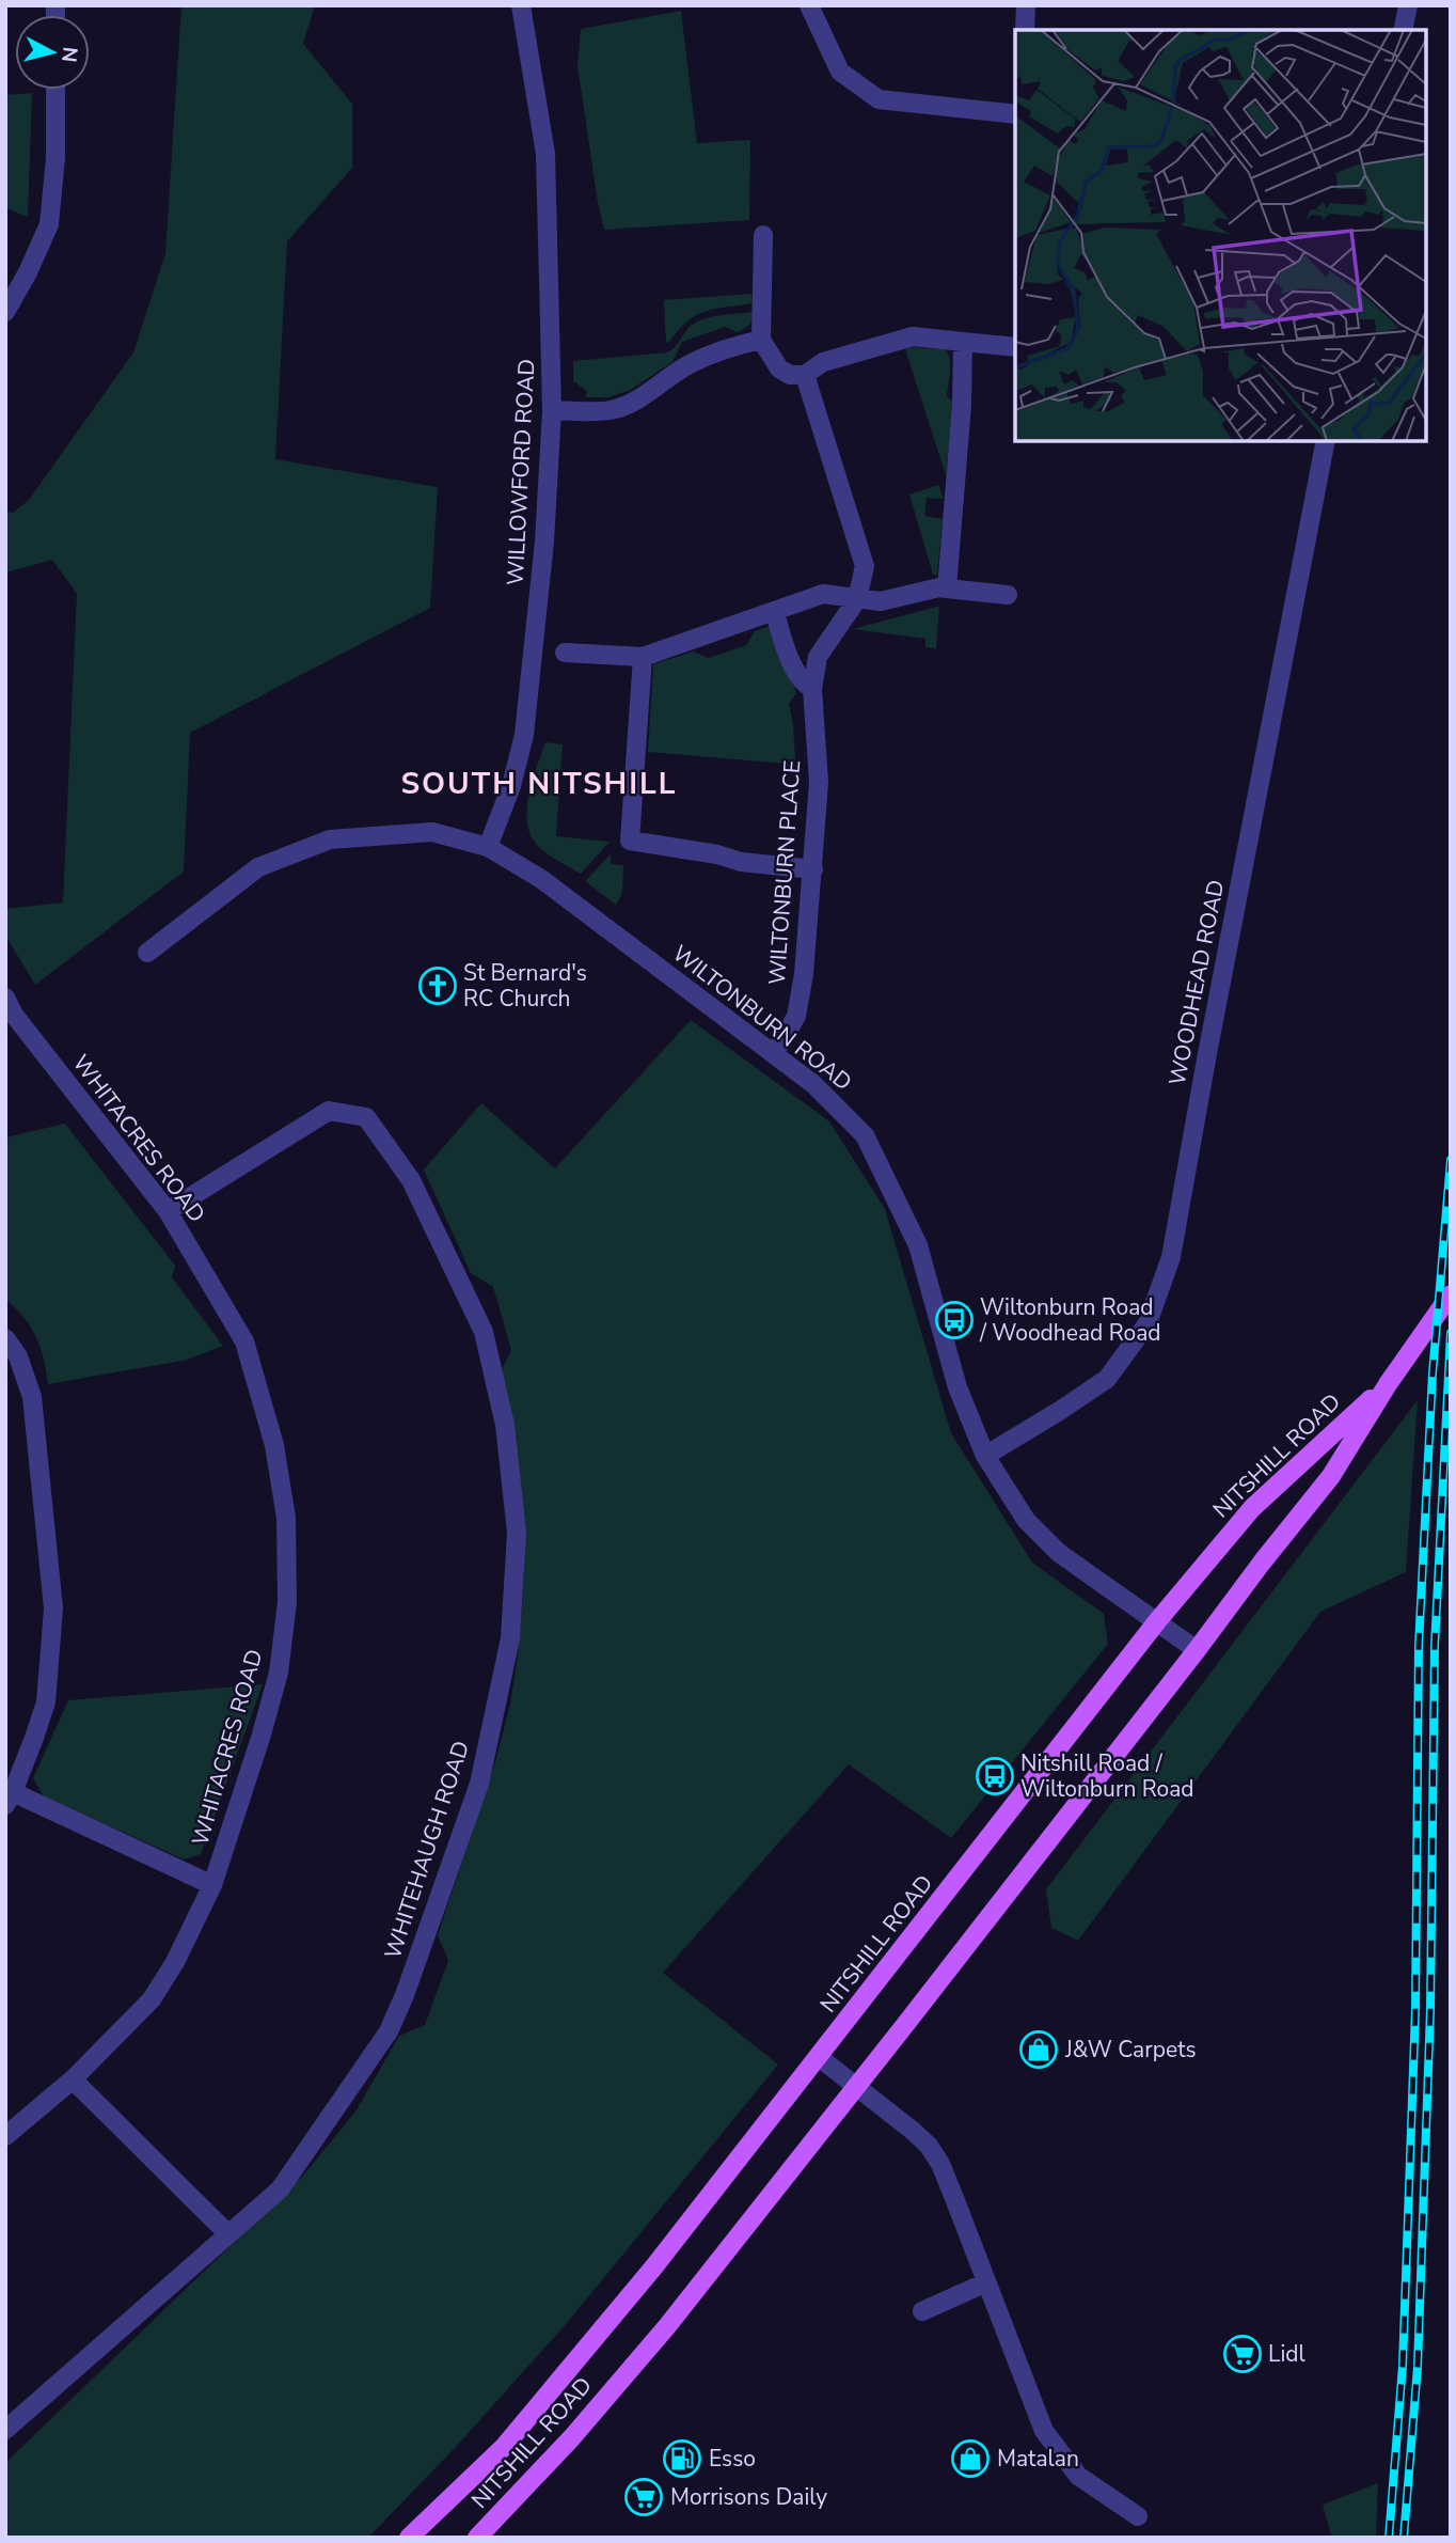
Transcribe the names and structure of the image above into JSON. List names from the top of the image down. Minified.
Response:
{"streets":{"main road":["NITSHILL ROAD"],"street":["WILLOWFORD ROAD","WILTONBURN PLACE","WOODHEAD ROAD","WILTONBURN ROAD","WHITACRES ROAD","WHITEHAUGH ROAD"]},"crossings":[["WILLOWFORD ROAD","WILTONBURN ROAD"],["WILTONBURN PLACE","WILTONBURN ROAD"],["WOODHEAD ROAD","WILTONBURN ROAD"],["WILTONBURN ROAD","NITSHILL ROAD"],["WHITACRES ROAD","WHITEHAUGH ROAD"]],"districts":["SOUTH NITSHILL"],"places":{"church":["St Bernard's RC Church"],"bus stop":["Wiltonburn Road / Woodhead Road","Nitshill Road / Wiltonburn Road"],"shop":["J&W Carpets","Matalan"],"supermarket":["Lidl","Morrisons Daily"],"fuel station":["Esso"]},"north":"right"}
